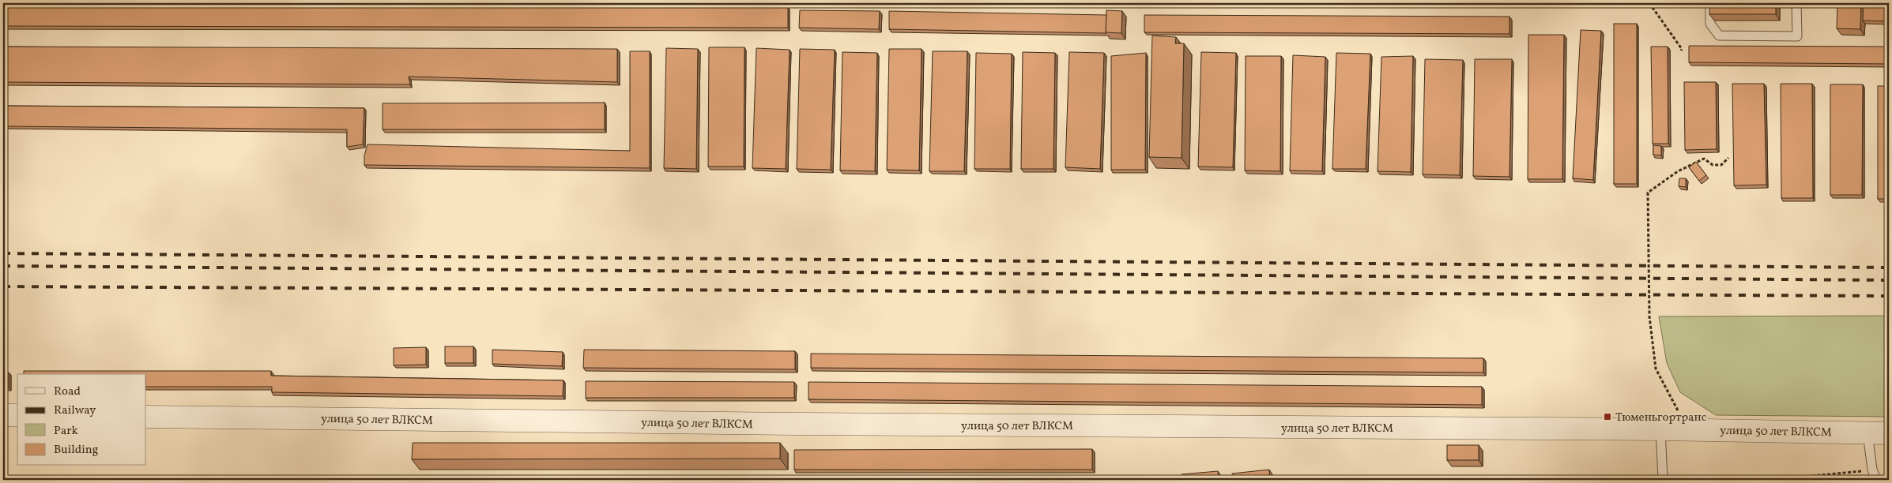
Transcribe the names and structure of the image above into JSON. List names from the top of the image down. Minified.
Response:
{"streets":{"street":["улица 50 лет ВЛКСМ"]},"places":{"transit":["Тюменьгортранс"]},"legend":["Road","Railway","Park","Building"]}
